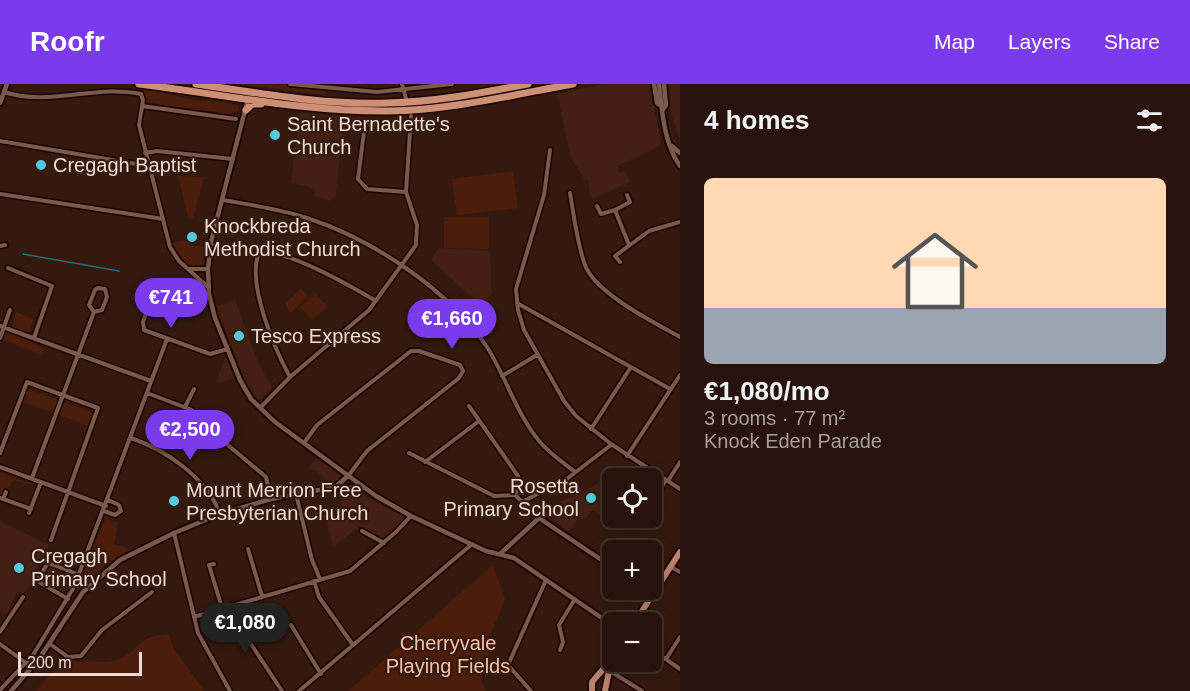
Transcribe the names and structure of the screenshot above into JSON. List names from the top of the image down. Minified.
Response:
{"parks":["Cherryvale Playing Fields"],"places":["Saint Bernadette's Church","Cregagh Baptist","Knockbreda Methodist Church","Tesco Express","Rosetta Primary School","Mount Merrion Free Presbyterian Church","Cregagh Primary School"],"scale_bar":"200 m","page":{"header":"Roofr","nav":["Map","Layers","Share"],"heading":"4 homes","list":[{"name":"€1,080/mo","note":"3 rooms · 77 m² · Knock Eden Parade"}],"price":["€741","€1,660","€2,500","€1,080"],"map_buttons":["+","−"],"scale":"200 m"}}
